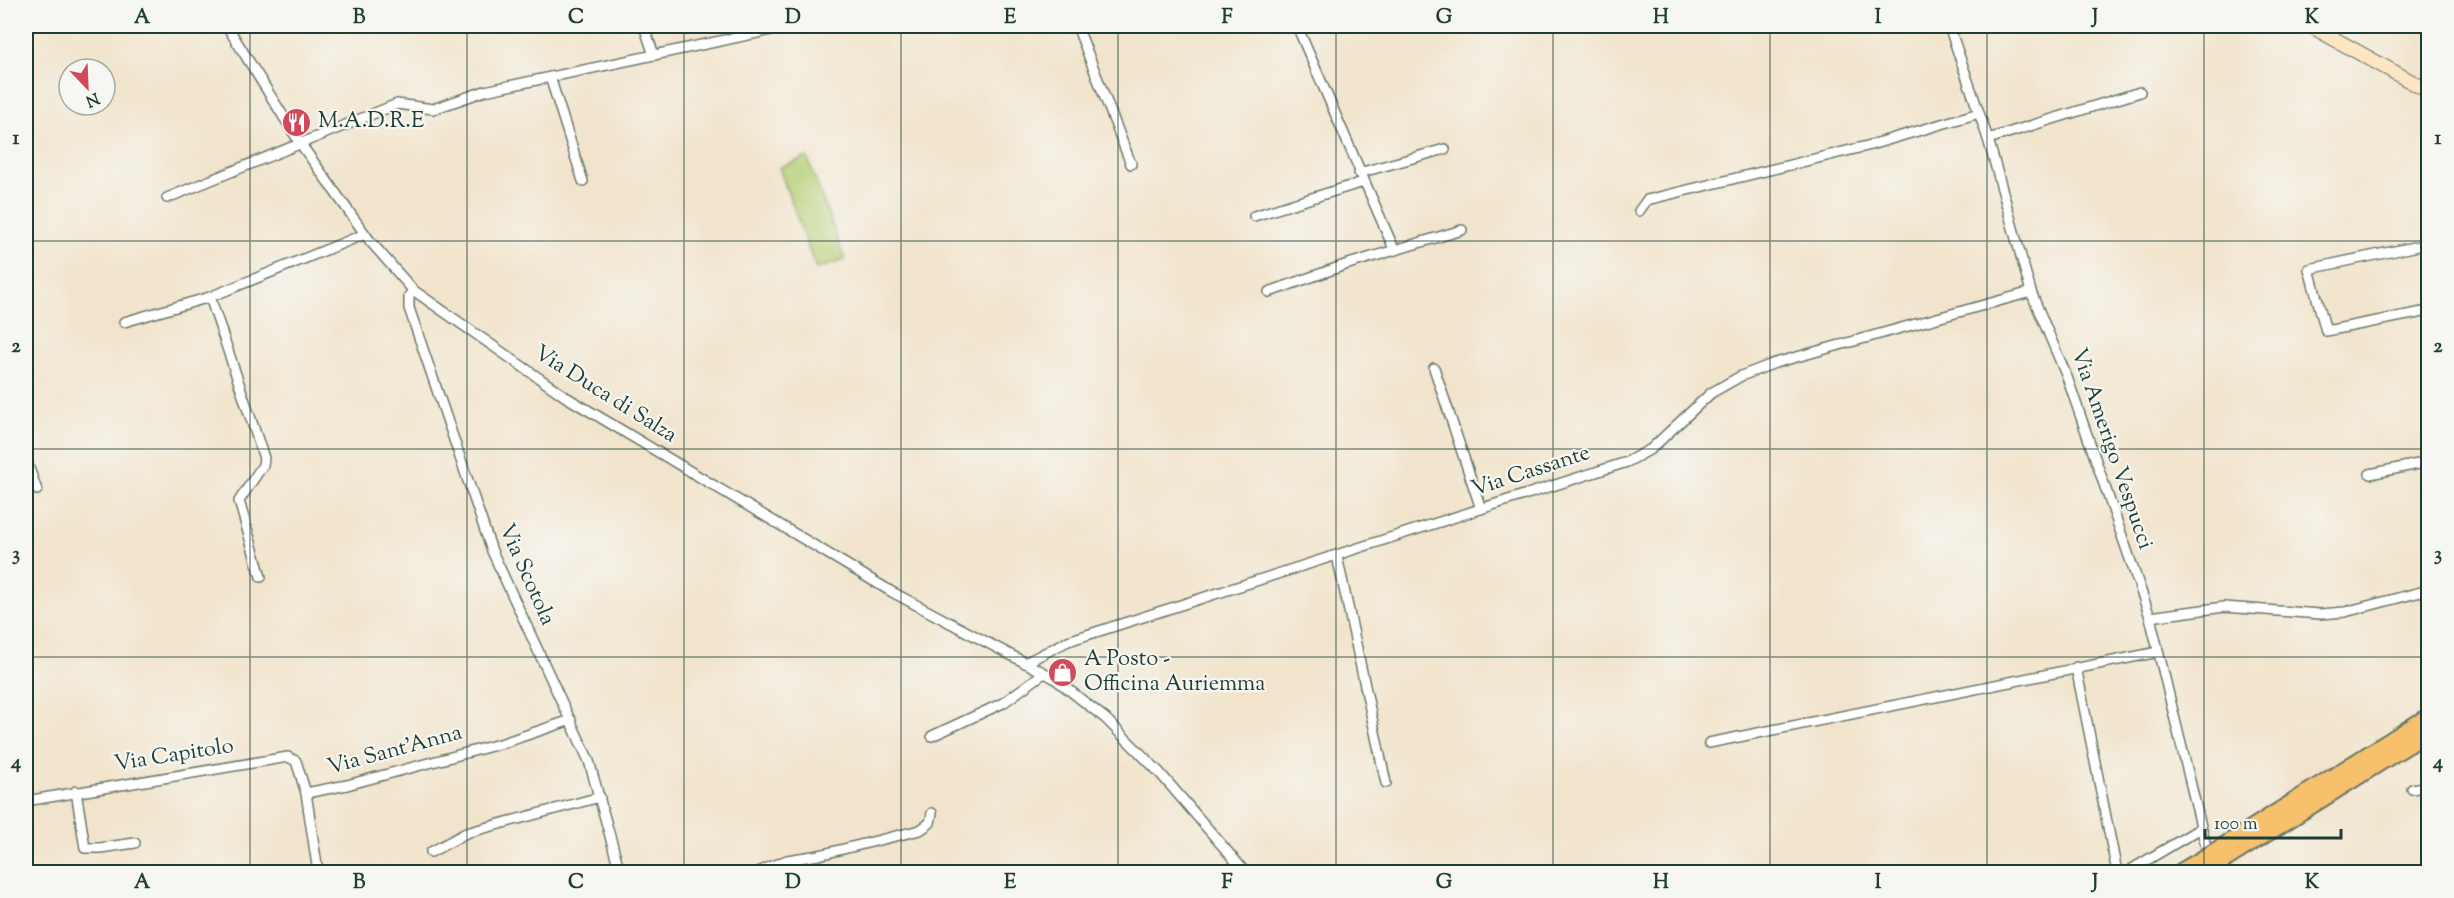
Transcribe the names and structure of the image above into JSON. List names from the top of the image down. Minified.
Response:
{"streets":{"street":["Via Duca di Salza","Via Amerigo Vespucci","Via Cassante","Via Scotola","Via Sant'Anna","Via Capitolo"]},"crossings":[["Via Duca di Salza","Via Cassante"],["Via Duca di Salza","Via Scotola"],["Via Amerigo Vespucci","Via Cassante"],["Via Scotola","Via Sant'Anna"],["Via Sant'Anna","Via Capitolo"]],"places":{"restaurant":["M.A.D.R.E"],"shop":["A Posto - Officina Auriemma"]},"scale_bar":"100 m","north":"bottom right","grid":{"columns":["A","B","C","D","E","F","G","H","I","J","K"],"rows":["1","2","3","4"]}}
